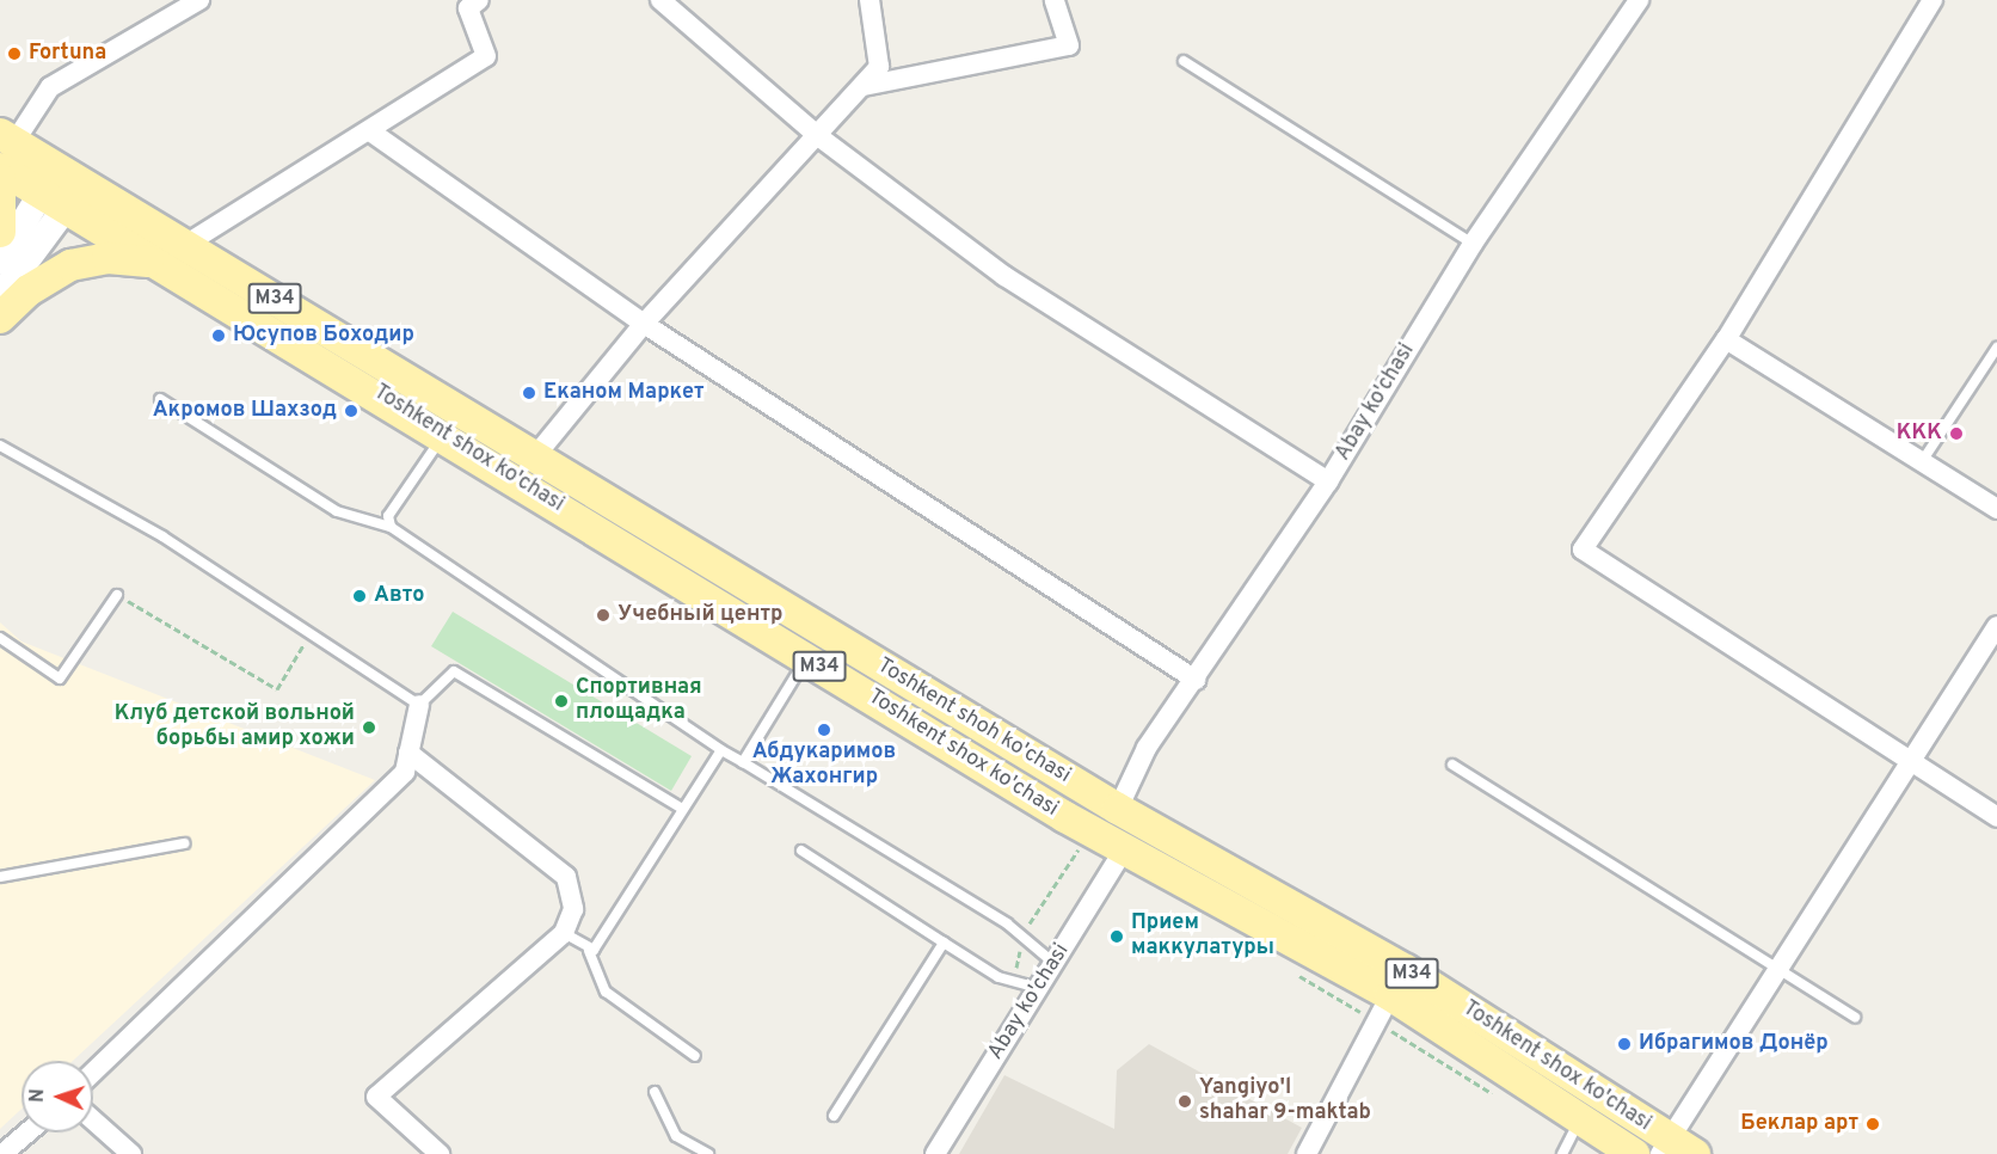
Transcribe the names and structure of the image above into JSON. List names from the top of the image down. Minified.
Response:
{"streets":{"main road":["M34","Toshkent shox ko'chasi","Toshkent shoh ko'chasi"],"street":["Abay ko'chasi"]},"crossings":[["Abay ko'chasi","Toshkent shox ko'chasi"],["Abay ko'chasi","Toshkent shoh ko'chasi"],["Toshkent shox ko'chasi","Toshkent shoh ko'chasi"]],"places":["Fortuna","Юсупов Боходир","Еканом Маркет","Акромов Шахзод","KKK","Авто","Учебный центр","Спортивная площадка","Клуб детской вольной борьбы амир хожи","Абдукаримов Жахонгир","Прием маккулатуры","Ибрагимов Донёр","Yangiyo'l shahar 9-maktab","Беклар арт"],"north":"left"}
